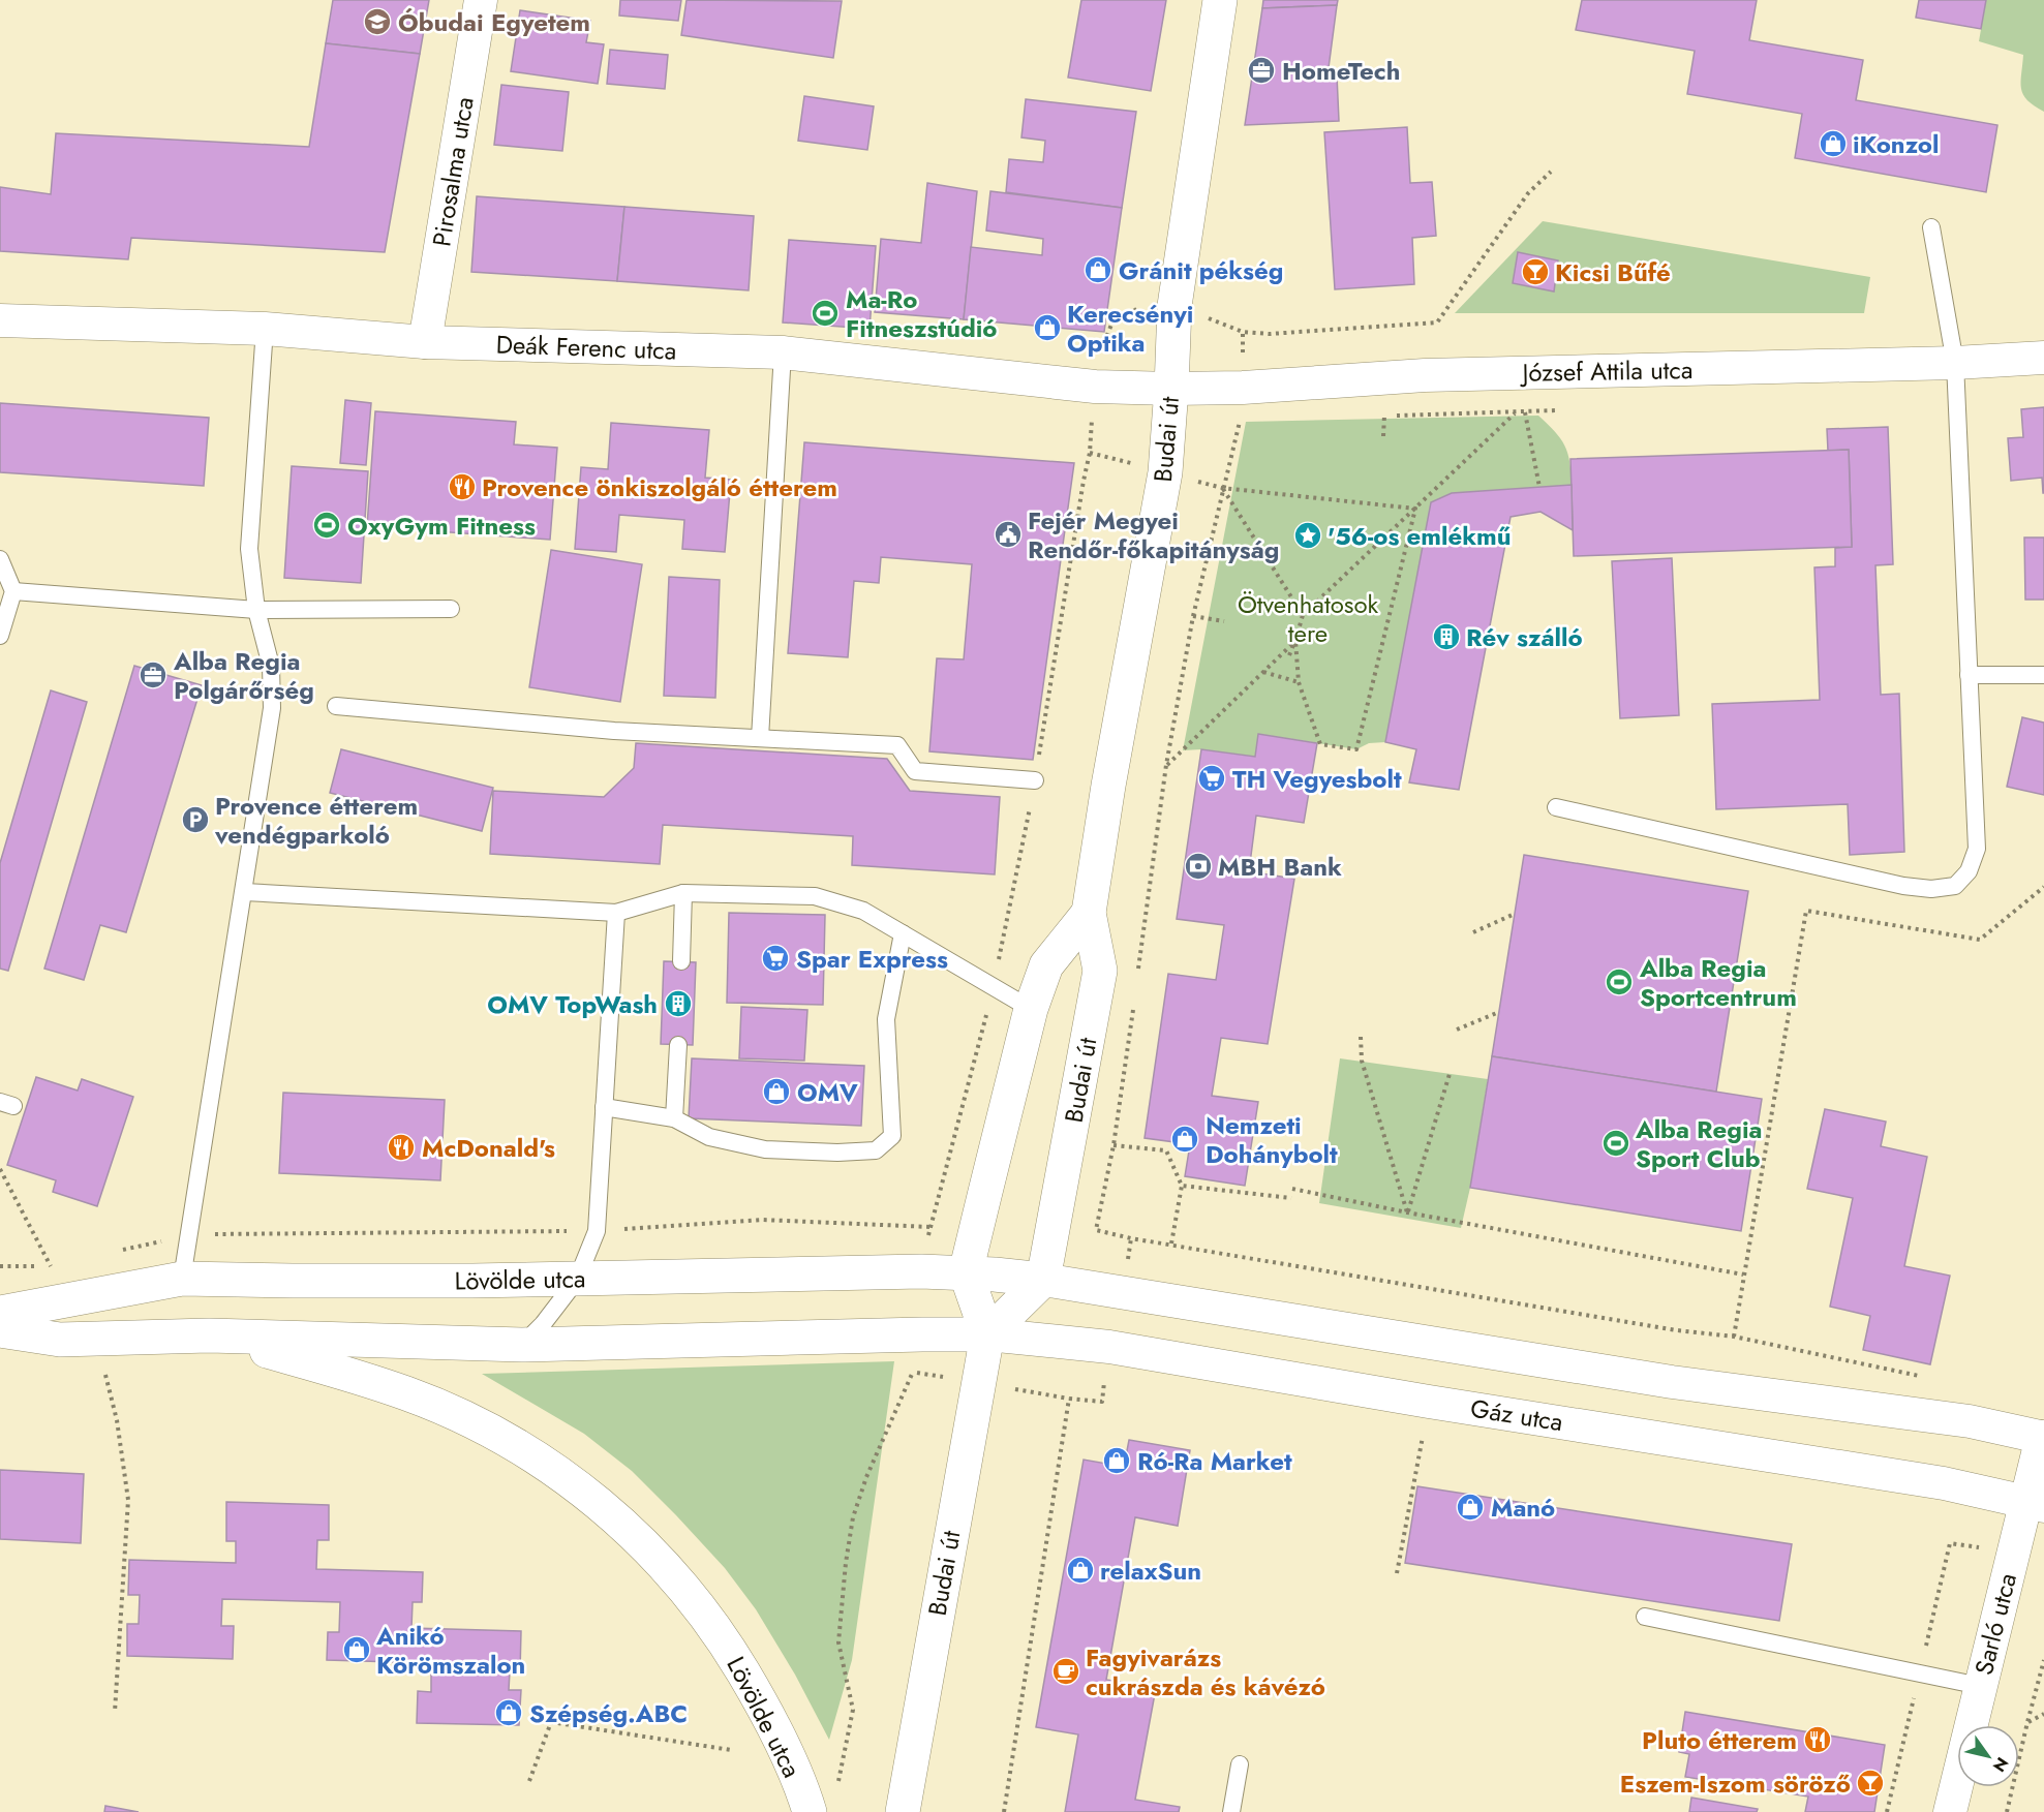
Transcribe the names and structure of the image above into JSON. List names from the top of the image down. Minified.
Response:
{"streets":{"main road":["Budai út","Lövölde utca"],"street":["Pirosalma utca","Deák Ferenc utca","József Attila utca","Gáz utca","Sarló utca"]},"crossings":[["Pirosalma utca","Deák Ferenc utca"],["Deák Ferenc utca","József Attila utca"],["Deák Ferenc utca","Budai út"],["József Attila utca","Budai út"],["Budai út","Lövölde utca"],["Budai út","Gáz utca"],["Lövölde utca","Gáz utca"],["Gáz utca","Sarló utca"]],"parks":["Ötvenhatosok tere"],"places":{"school or university":["Óbudai Egyetem"],"office":["HomeTech","Alba Regia Polgárőrség"],"shop":["iKonzol","Gránit pékség","Kerecsényi Optika","OMV","Nemzeti Dohánybolt","Ró-Ra Market","Manó","relaxSun","Anikó Körömszalon","Szépség.ABC"],"bar":["Kicsi Bűfé","Eszem-Iszom söröző"],"sports":["Ma-Ro Fitneszstúdió","OxyGym Fitness","Alba Regia Sportcentrum","Alba Regia Sport Club"],"restaurant":["Provence önkiszolgáló étterem","McDonald's","Pluto étterem"],"public building":["Fejér Megyei Rendőr-főkapitányság"],"place":["'56-os emlékmű"],"building":["Rév szálló","OMV TopWash"],"supermarket":["TH Vegyesbolt","Spar Express"],"parking":["Provence étterem vendégparkoló"],"bank":["MBH Bank"],"cafe":["Fagyivarázs cukrászda és kávézó"]},"north":"bottom right"}
